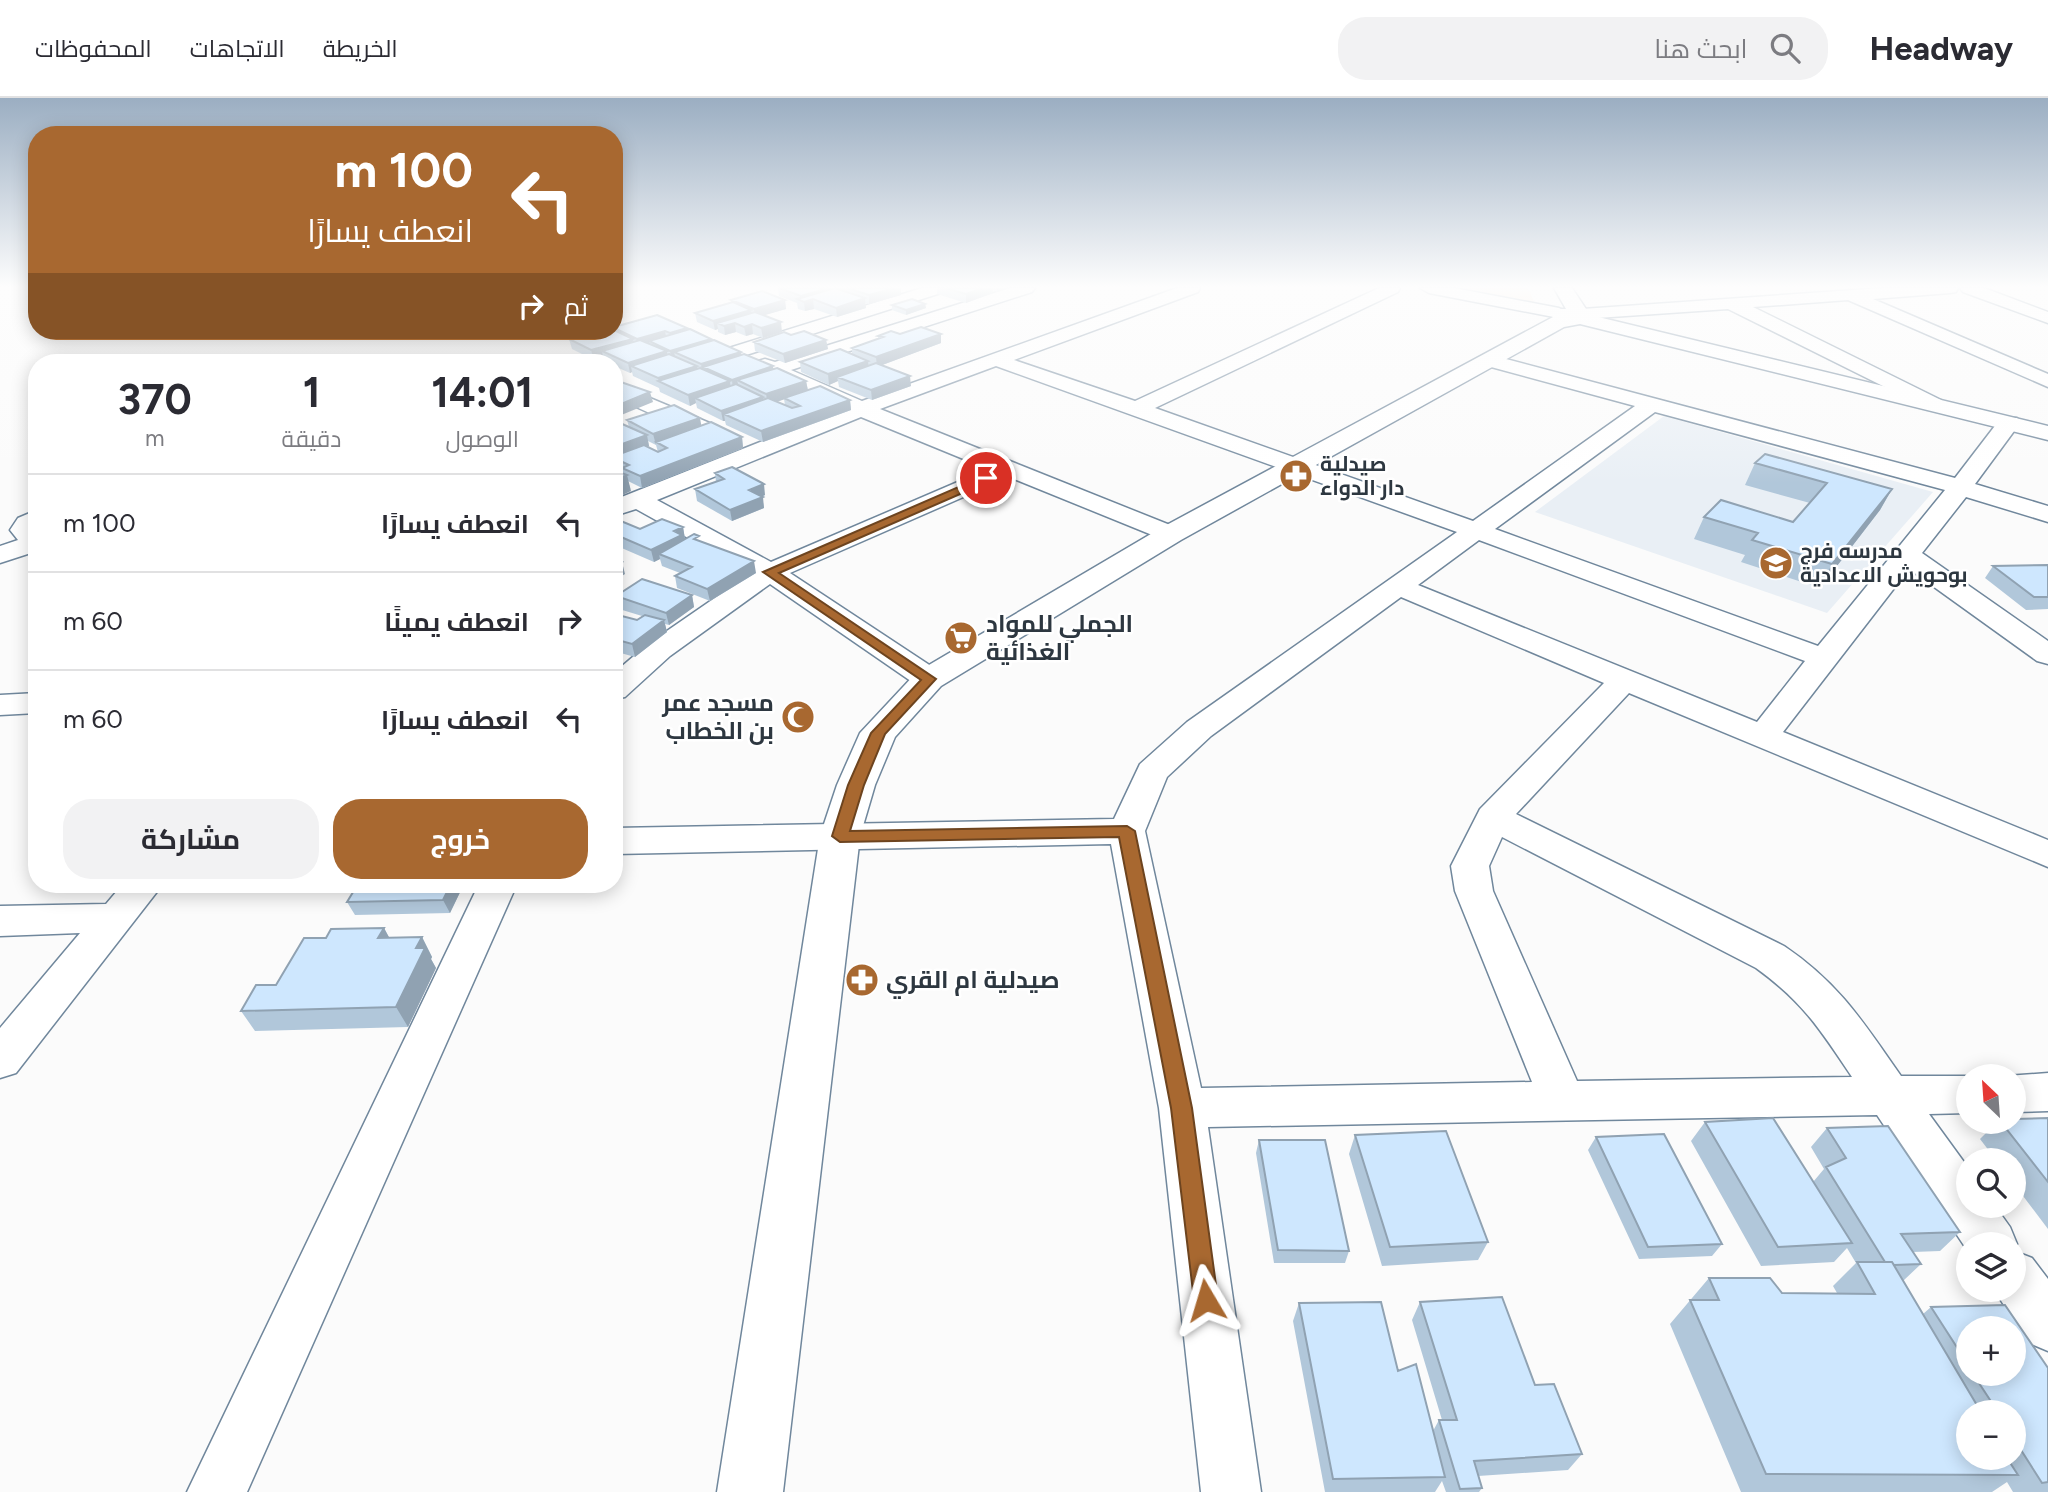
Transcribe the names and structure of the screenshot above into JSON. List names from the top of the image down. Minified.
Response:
{"places":{"pharmacy":["صيدلية دار الدواء","صيدلية ام القري"],"school or university":["مدرسه فرج بوحويش الاعدادية"],"supermarket":["الجملي للمواد الغذائية"],"mosque":["مسجد عمر بن الخطاب"]},"north":"top left","page":{"header":"Headway","search":"ابحث هنا","nav":["الخريطة","الاتجاهات","المحفوظات"],"turn":["100 m","انعطف يسارًا"],"then":"ثم","eta":["14:01","الوصول","1","دقيقة","370","m"],"list":[{"name":"انعطف يسارًا","value":"100 m"},{"name":"انعطف يمينًا","value":"60 m"},{"name":"انعطف يسارًا","value":"60 m"}],"buttons":["خروج","مشاركة"],"map_buttons":["+","−"]}}
